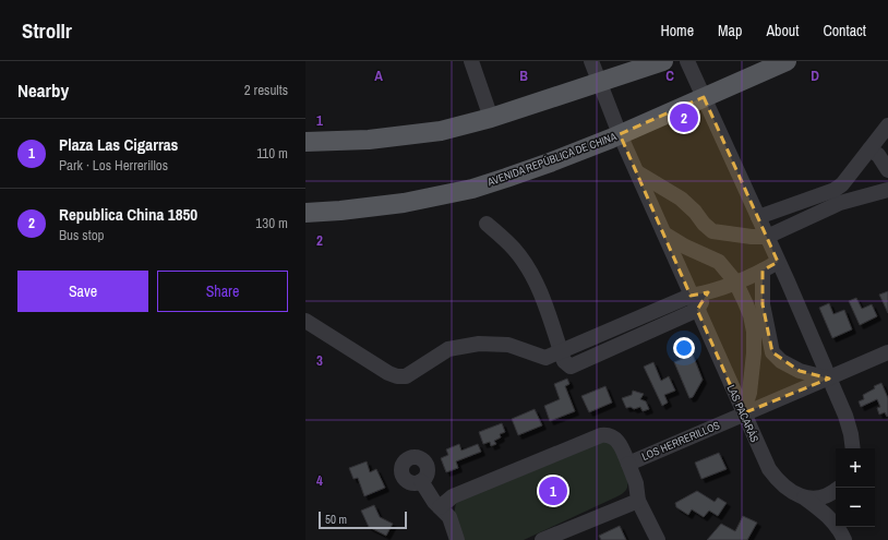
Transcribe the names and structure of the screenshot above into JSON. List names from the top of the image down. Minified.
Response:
{"streets":{"main road":["AVENIDA REPÚBLICA DE CHINA"],"street":["LAS PACARÁS","LOS HERRERILLOS"]},"crossings":[["AVENIDA REPÚBLICA DE CHINA","LAS PACARÁS"],["LAS PACARÁS","LOS HERRERILLOS"]],"scale_bar":"50 m","page":{"header":"Strollr","nav":["Home","Map","About","Contact"],"heading":["Nearby","2 results"],"pins":["2","1"],"list":[{"mark":"1","name":"Plaza Las Cigarras","note":"Park · Los Herrerillos","value":"110 m"},{"mark":"2","name":"Republica China 1850","note":"Bus stop","value":"130 m"}],"buttons":["Save","Share"],"map_buttons":["+","−"],"scale":"50 m"},"grid":{"columns":["A","B","C","D"],"rows":["1","2","3","4"]}}
